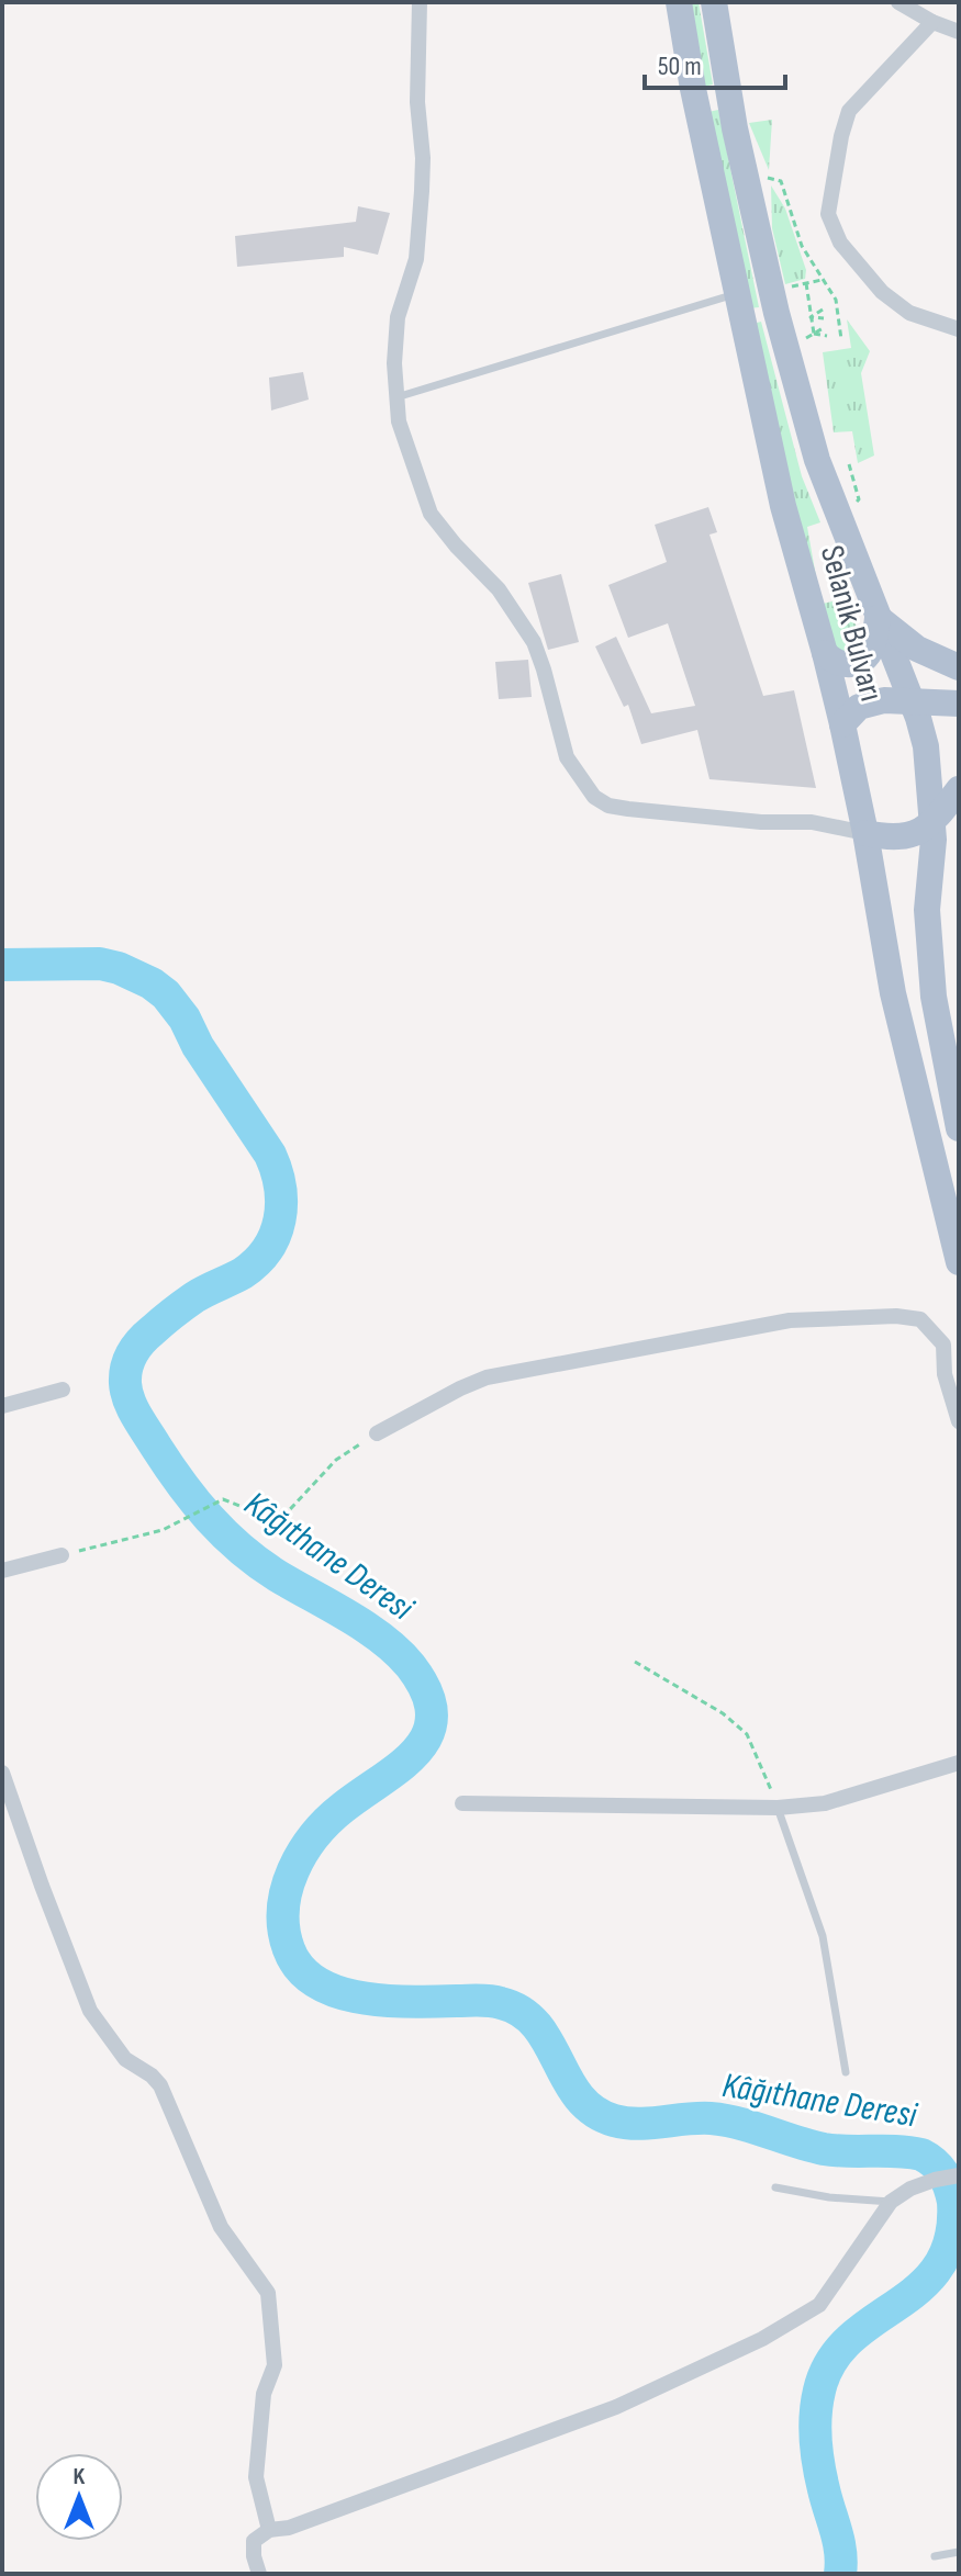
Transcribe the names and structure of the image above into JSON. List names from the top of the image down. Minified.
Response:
{"streets":{"main road":["Selanik Bulvarı"]},"water":["Kâğıthane Deresi"],"scale_bar":"50 m","north":"top"}
